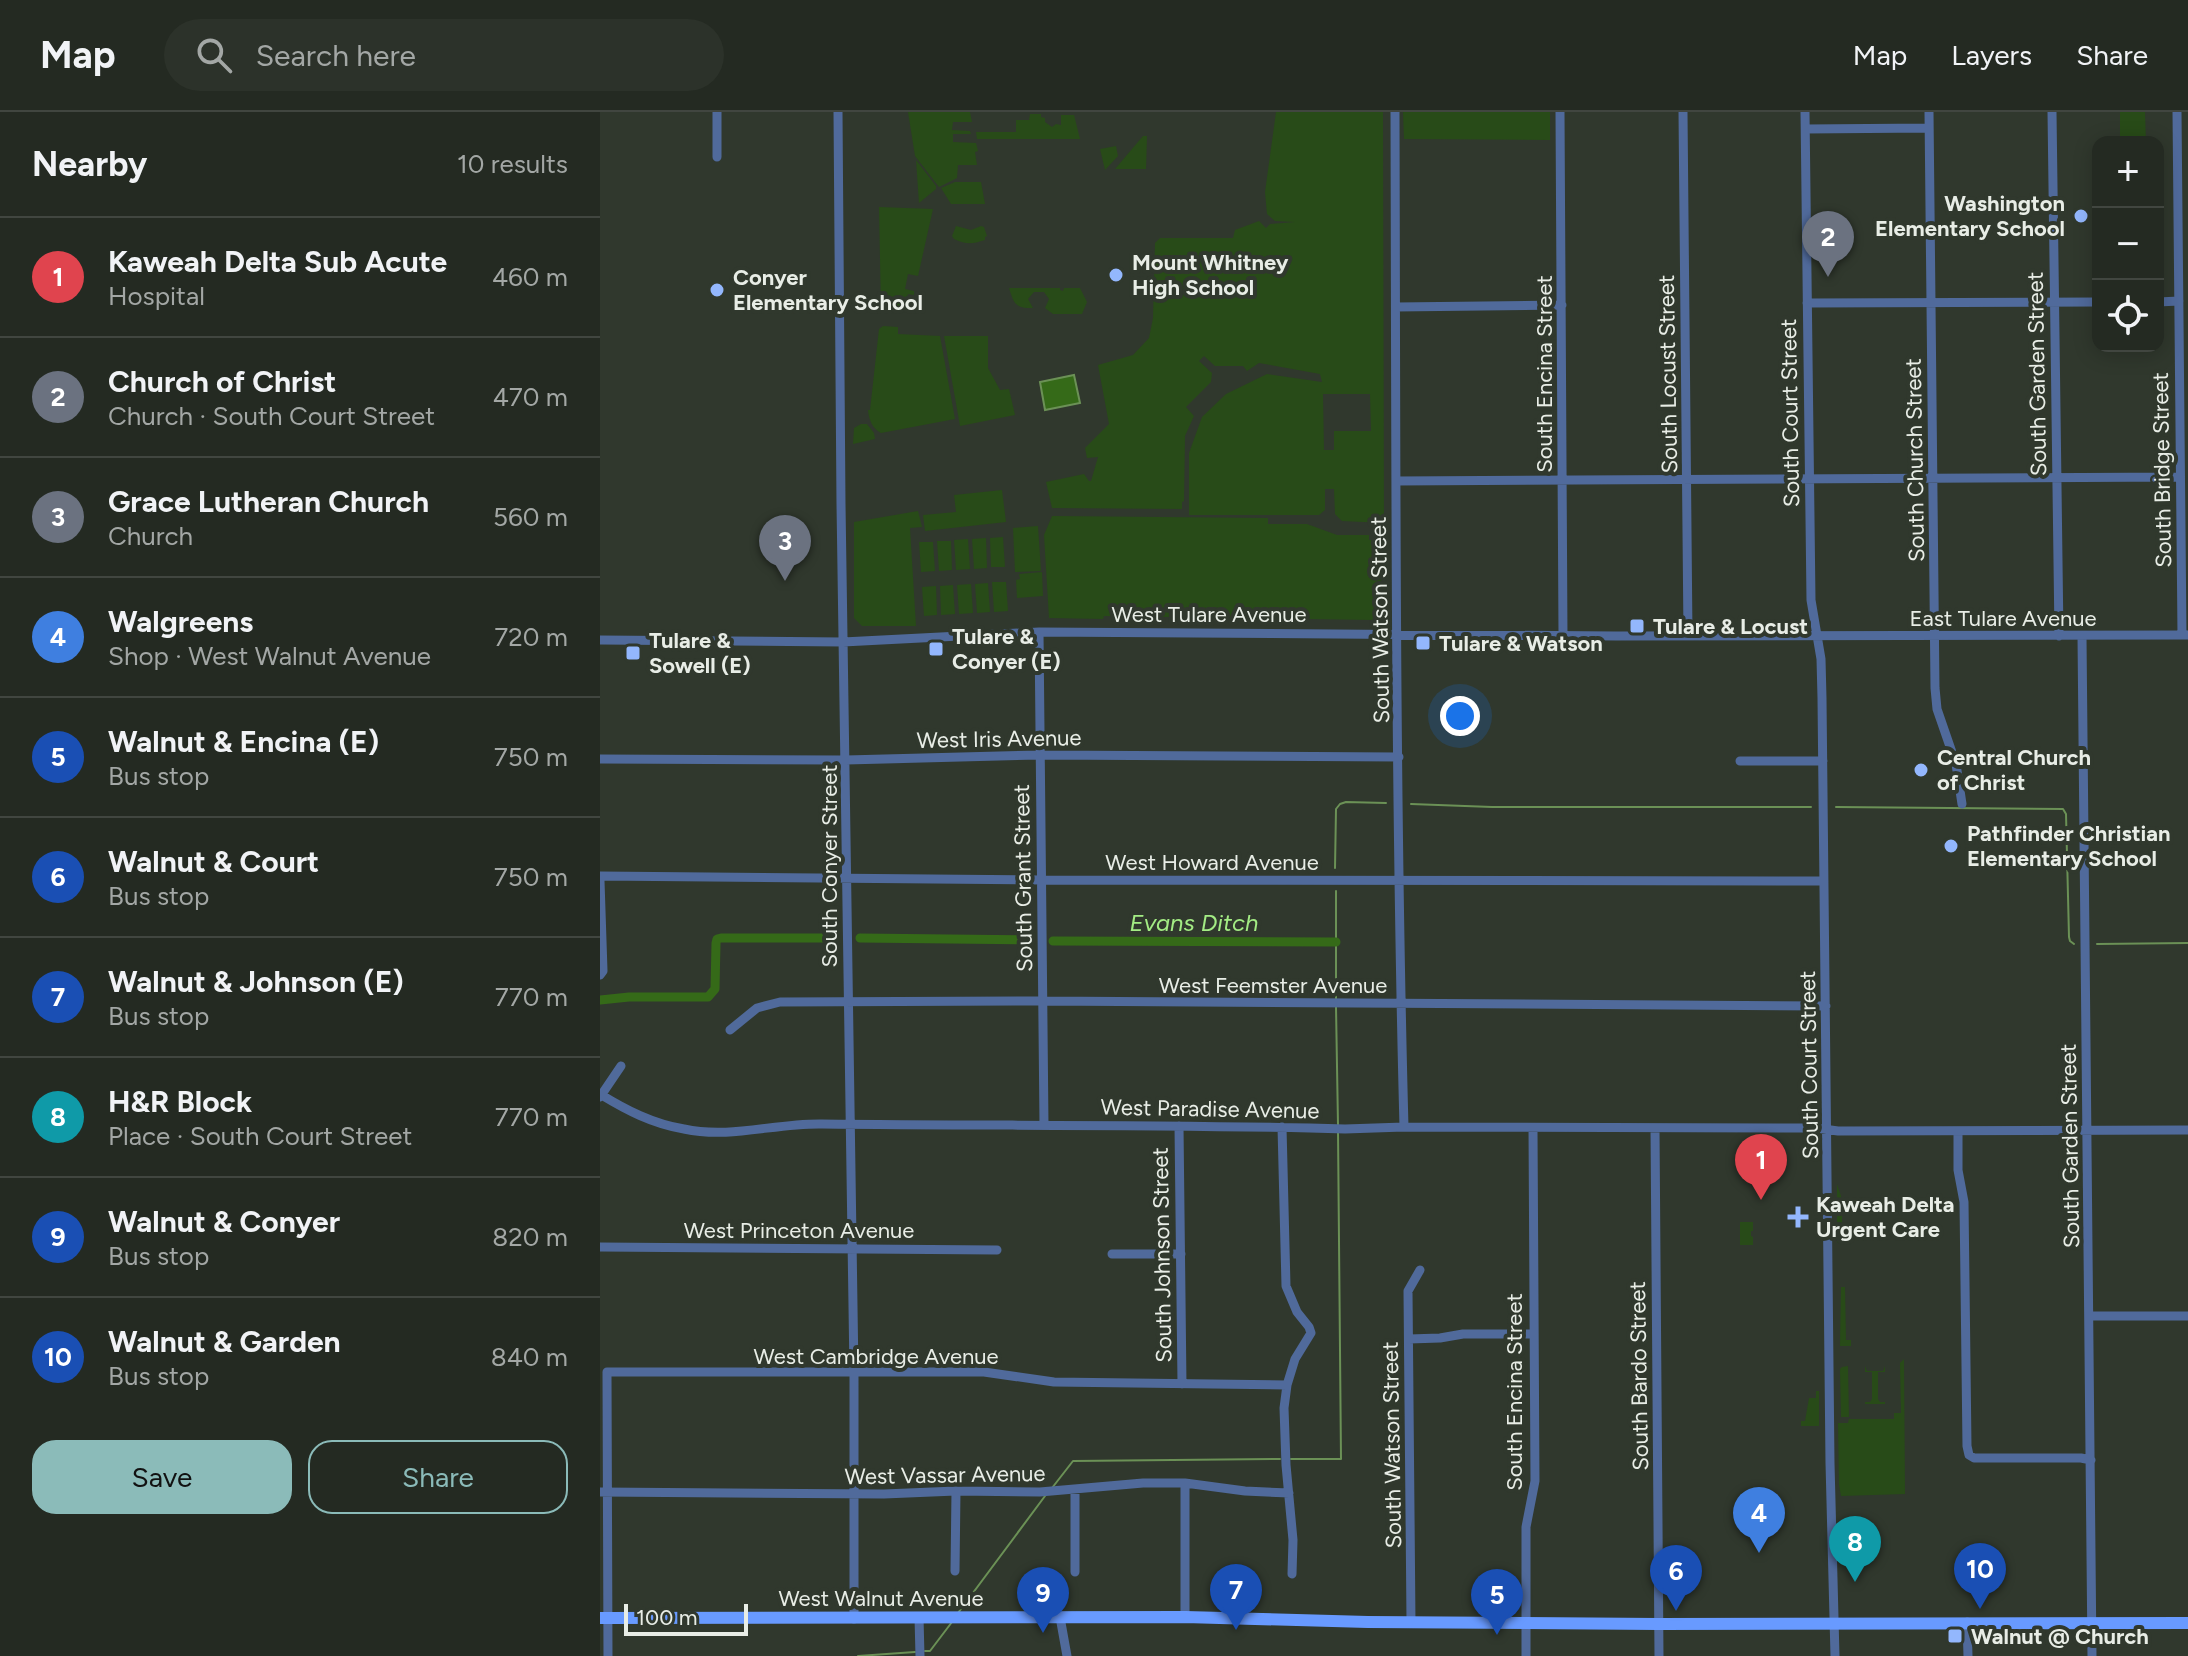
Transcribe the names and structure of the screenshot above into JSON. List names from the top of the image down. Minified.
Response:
{"streets":{"main road":["West Walnut Avenue"],"street":["South Encina Street","South Locust Street","South Garden Street","South Court Street","South Church Street","South Bridge Street","West Tulare Avenue","East Tulare Avenue","South Watson Street","West Iris Avenue","West Howard Avenue","South Conyer Street","South Grant Street","West Feemster Avenue","West Paradise Avenue","West Princeton Avenue","South Johnson Street","West Cambridge Avenue","South Bardo Street","West Vassar Avenue"]},"crossings":[["South Encina Street","West Tulare Avenue"],["South Encina Street","West Paradise Avenue"],["South Encina Street","West Walnut Avenue"],["South Locust Street","West Tulare Avenue"],["South Garden Street","East Tulare Avenue"],["South Garden Street","West Paradise Avenue"],["South Garden Street","West Walnut Avenue"],["South Court Street","West Tulare Avenue"],["South Court Street","East Tulare Avenue"],["South Court Street","West Howard Avenue"],["South Court Street","West Feemster Avenue"],["South Court Street","West Paradise Avenue"],["South Court Street","West Walnut Avenue"],["South Church Street","East Tulare Avenue"],["South Bridge Street","East Tulare Avenue"],["West Tulare Avenue","East Tulare Avenue"],["West Tulare Avenue","South Watson Street"],["West Tulare Avenue","South Conyer Street"],["West Tulare Avenue","South Grant Street"],["South Watson Street","West Iris Avenue"],["South Watson Street","West Howard Avenue"],["South Watson Street","West Feemster Avenue"],["South Watson Street","West Paradise Avenue"],["South Watson Street","West Walnut Avenue"],["West Iris Avenue","South Conyer Street"],["West Iris Avenue","South Grant Street"],["West Howard Avenue","South Conyer Street"],["West Howard Avenue","South Grant Street"],["South Conyer Street","West Feemster Avenue"],["South Conyer Street","West Paradise Avenue"],["South Conyer Street","West Princeton Avenue"],["South Conyer Street","West Cambridge Avenue"],["South Conyer Street","West Vassar Avenue"],["South Conyer Street","West Walnut Avenue"],["South Grant Street","West Feemster Avenue"],["South Grant Street","West Paradise Avenue"],["West Paradise Avenue","South Johnson Street"],["West Paradise Avenue","South Bardo Street"],["South Johnson Street","West Cambridge Avenue"],["West Cambridge Avenue","West Vassar Avenue"],["South Bardo Street","West Walnut Avenue"]],"water":["Evans Ditch"],"places":{"other":["Washington Elementary School","Mount Whitney High School","Conyer Elementary School","Central Church of Christ","Pathfinder Christian Elementary School"],"transit":["Tulare & Locust","Tulare & Watson","Tulare & Conyer (E)","Tulare & Sowell (E)","Walnut @ Church"],"health":["Kaweah Delta Urgent Care"]},"scale_bar":"100 m","page":{"header":"Map","search":"Search here","nav":["Map","Layers","Share"],"heading":["Nearby","10 results"],"map_buttons":["+","−"],"pins":["2","3","1","4","8","10","6","7","9","5"],"list":[{"mark":"1","name":"Kaweah Delta Sub Acute","note":"Hospital","value":"460 m"},{"mark":"2","name":"Church of Christ","note":"Church · South Court Street","value":"470 m"},{"mark":"3","name":"Grace Lutheran Church","note":"Church","value":"560 m"},{"mark":"4","name":"Walgreens","note":"Shop · West Walnut Avenue","value":"720 m"},{"mark":"5","name":"Walnut & Encina (E)","note":"Bus stop","value":"750 m"},{"mark":"6","name":"Walnut & Court","note":"Bus stop","value":"750 m"},{"mark":"7","name":"Walnut & Johnson (E)","note":"Bus stop","value":"770 m"},{"mark":"8","name":"H&R Block","note":"Place · South Court Street","value":"770 m"},{"mark":"9","name":"Walnut & Conyer","note":"Bus stop","value":"820 m"},{"mark":"10","name":"Walnut & Garden","note":"Bus stop","value":"840 m"}],"buttons":["Save","Share"],"scale":"100 m"}}
